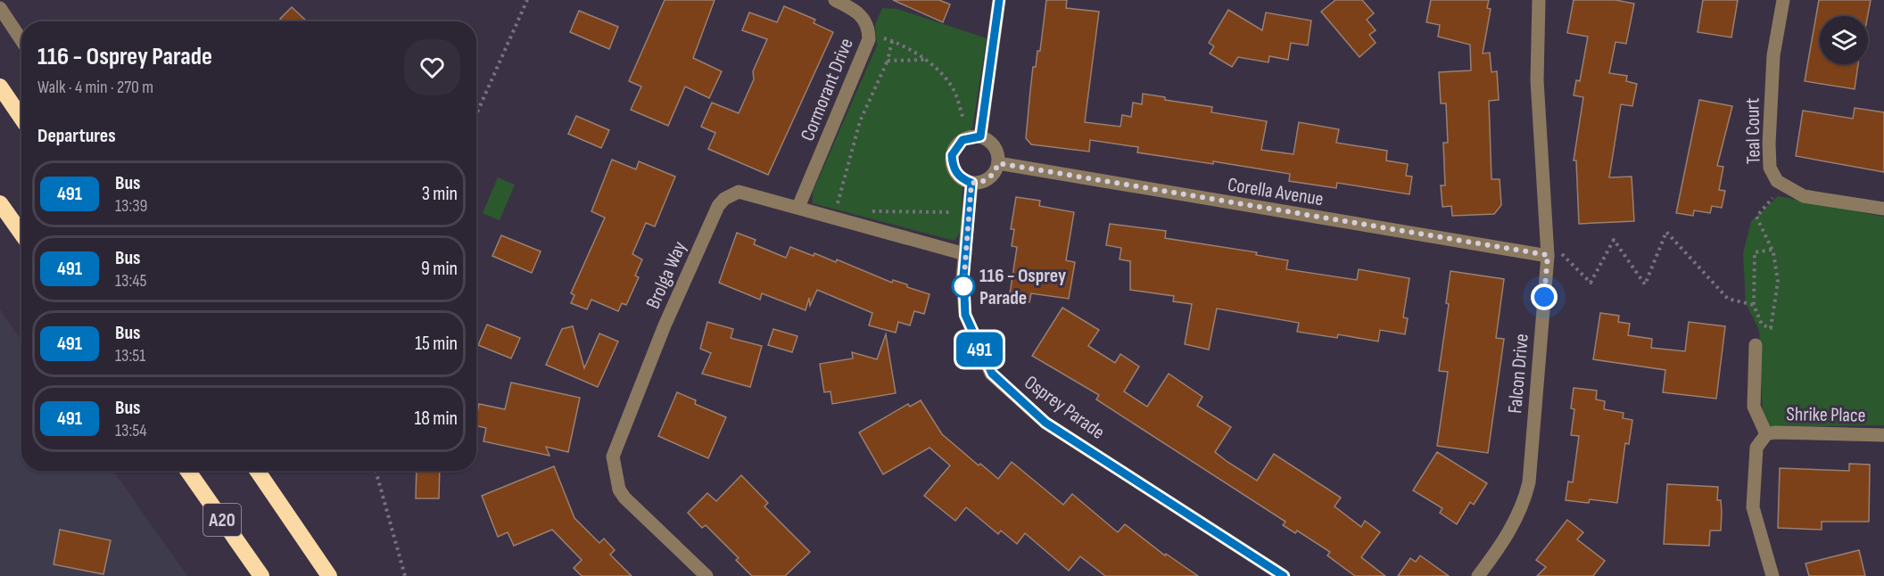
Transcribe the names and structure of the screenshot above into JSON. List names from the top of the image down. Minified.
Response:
{"streets":{"highway":["A20"],"street":["Cormorant Drive","Teal Court","Corella Avenue","Brolga Way","Falcon Drive","Osprey Parade","Shrike Place"]},"crossings":[["Cormorant Drive","Brolga Way"],["Corella Avenue","Falcon Drive"],["Corella Avenue","Osprey Parade"],["Brolga Way","Osprey Parade"]],"places":["116 - Osprey Parade"],"lines":["bus line 491"],"page":{"on_map":"491","heading":[["116 - Osprey Parade","Walk · 4 min · 270 m"],"Departures"],"list":[{"mark":"491","name":"Bus","note":"13:39","value":"3 min"},{"mark":"491","name":"Bus","note":"13:45","value":"9 min"},{"mark":"491","name":"Bus","note":"13:51","value":"15 min"},{"mark":"491","name":"Bus","note":"13:54","value":"18 min"}]}}
